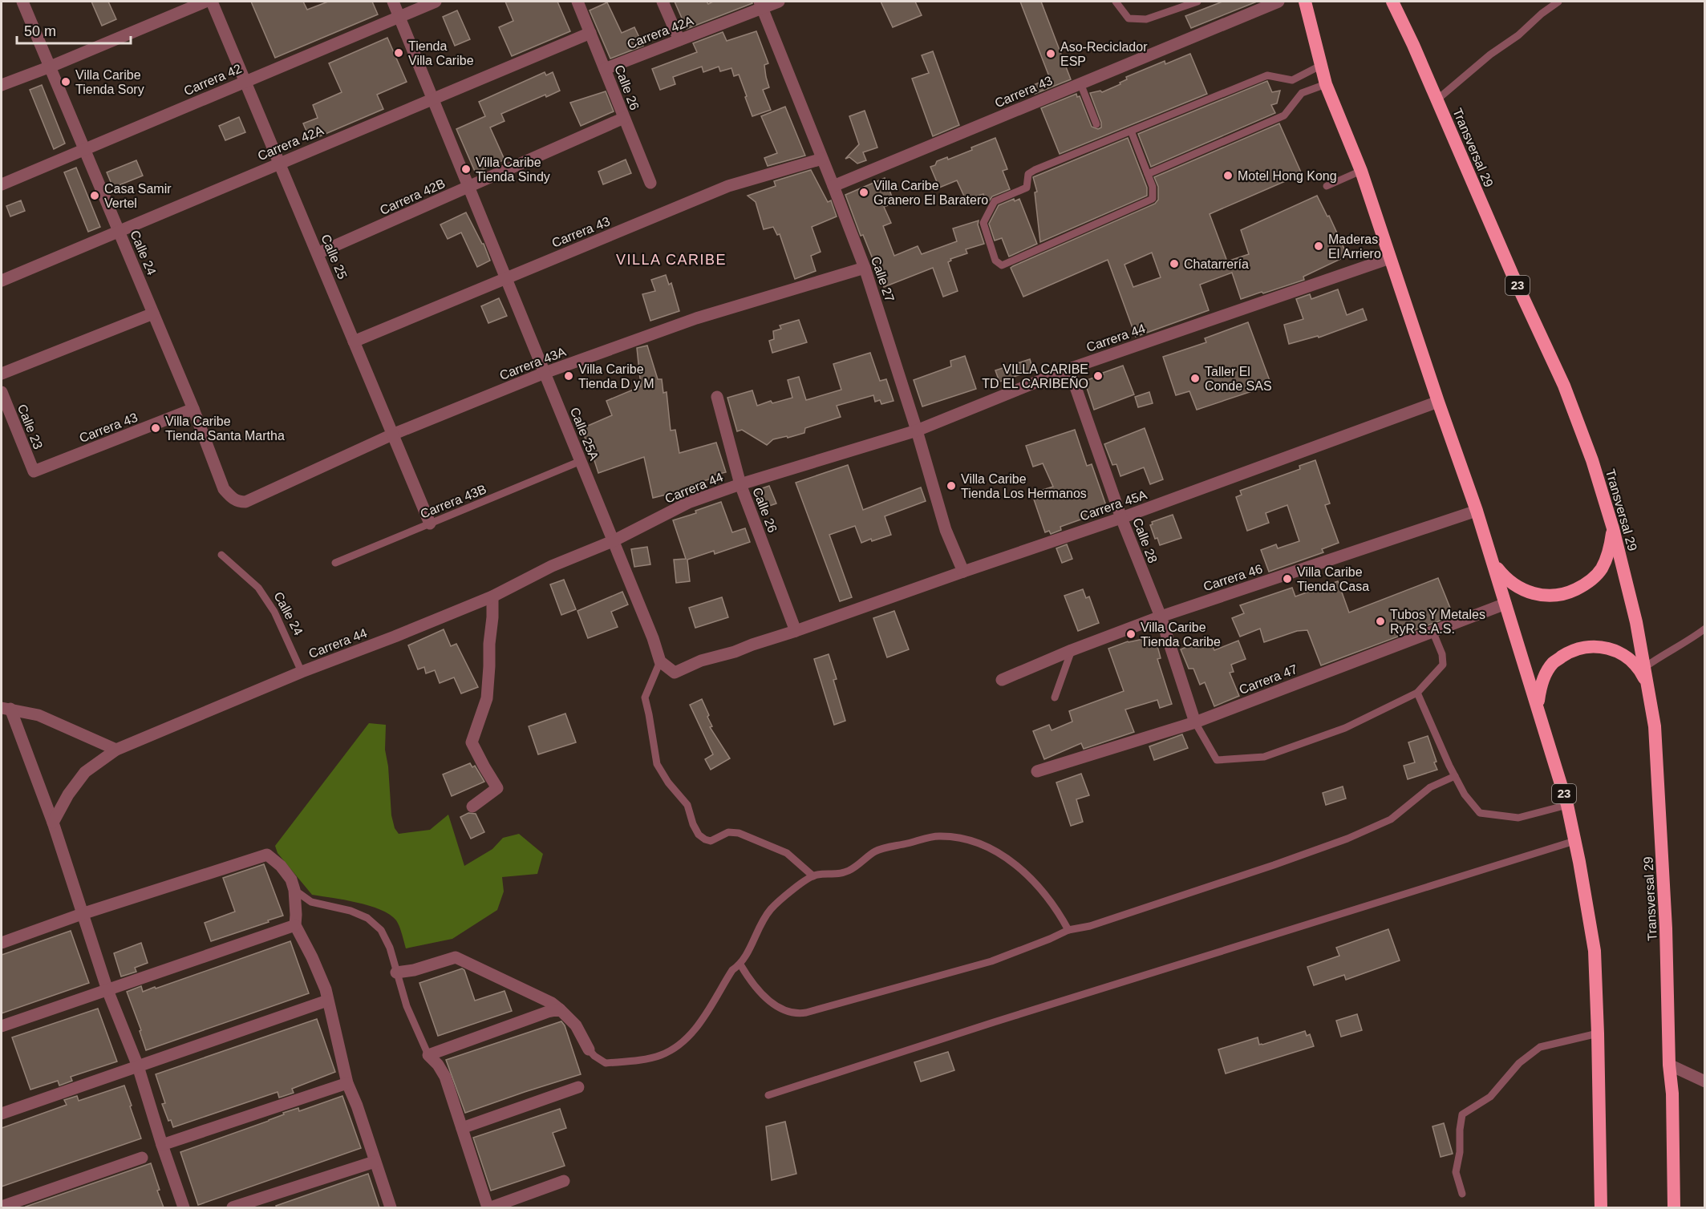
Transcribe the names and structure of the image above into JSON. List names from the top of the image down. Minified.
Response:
{"streets":{"highway":["Transversal 29","23"],"street":["Carrera 42A","Carrera 42","Calle 26","Carrera 43","Carrera 42B","Calle 24","Calle 25","Calle 27","Carrera 44","Carrera 43A","Calle 23","Calle 25A","Carrera 45A","Calle 28","Carrera 46","Carrera 47"],"lane":["Carrera 43B"]},"crossings":[["Carrera 42A","Calle 26"],["Carrera 42A","Calle 24"],["Carrera 42A","Calle 25"],["Carrera 42A","Calle 27"],["Carrera 42A","Calle 25A"],["Carrera 42","Calle 24"],["Carrera 42","Calle 25"],["Carrera 42","Calle 25A"],["Calle 26","Carrera 42B"],["Calle 26","Carrera 44"],["Calle 26","Carrera 45A"],["Carrera 43","Calle 24"],["Carrera 43","Calle 25"],["Carrera 43","Calle 27"],["Carrera 43","Calle 23"],["Carrera 43","Calle 25A"],["Transversal 29","23"],["Carrera 42B","Calle 25"],["Carrera 42B","Calle 25A"],["Calle 24","Carrera 44"],["Calle 24","Carrera 43A"],["Calle 25","Carrera 43A"],["Calle 25","Carrera 43B"],["Calle 27","Carrera 44"],["Calle 27","Carrera 43A"],["Calle 27","Carrera 45A"],["23","Carrera 44"],["23","Carrera 45A"],["23","Carrera 46"],["23","Carrera 47"],["Carrera 44","Calle 25A"],["Carrera 44","Calle 28"],["Carrera 43A","Calle 25A"],["Calle 25A","Carrera 43B"],["Carrera 45A","Calle 28"],["Calle 28","Carrera 46"],["Calle 28","Carrera 47"]],"districts":["VILLA CARIBE"],"places":["Tienda Villa Caribe","Aso-Reciclador ESP","Villa Caribe Tienda Sory","Villa Caribe Tienda Sindy","Motel Hong Kong","Villa Caribe Granero El Baratero","Casa Samir Vertel","Maderas El Arriero","Chatarrería","Villa Caribe Tienda D y M","VILLA CARIBE TD EL CARIBEÑO","Taller El Conde SAS","Villa Caribe Tienda Santa Martha","Villa Caribe Tienda Los Hermanos","Villa Caribe Tienda Casa","Tubos Y Metales RyR S.A.S.","Villa Caribe Tienda Caribe"],"scale_bar":"50 m"}
